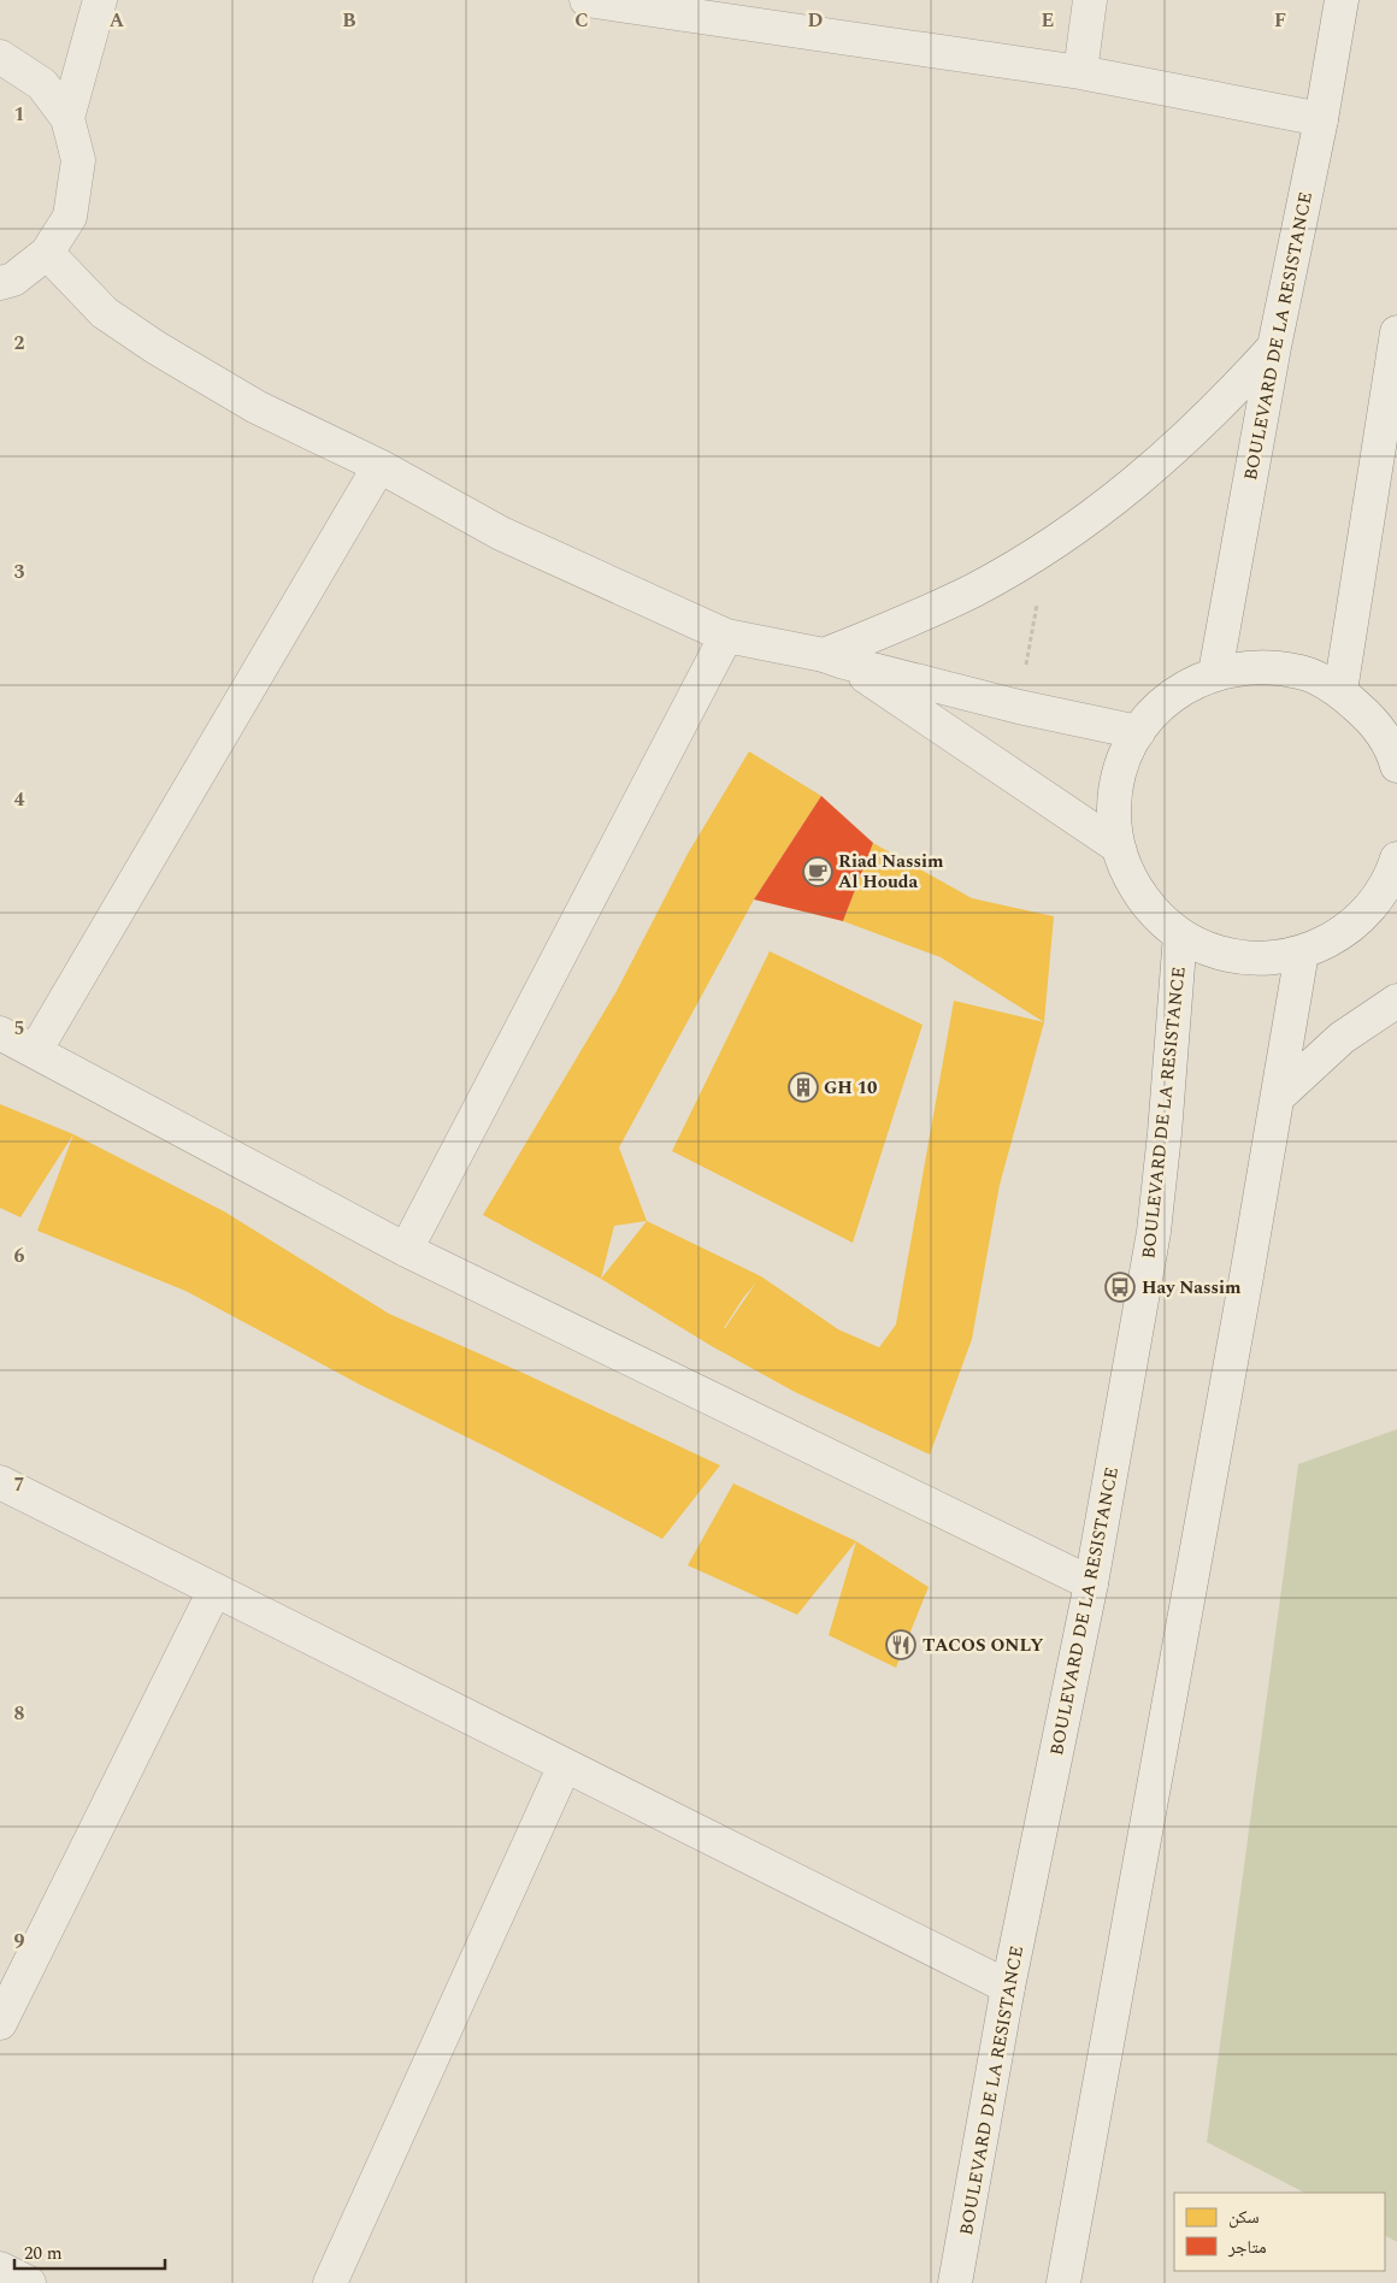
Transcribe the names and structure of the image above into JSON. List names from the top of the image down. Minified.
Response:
{"streets":{"street":["BOULEVARD DE LA RESISTANCE"]},"places":{"cafe":["Riad Nassim Al Houda"],"building":["GH 10"],"bus stop":["Hay Nassim"],"restaurant":["TACOS ONLY"]},"legend":["سكن","متاجر"],"scale_bar":"20 m","grid":{"columns":["A","B","C","D","E","F"],"rows":["1","2","3","4","5","6","7","8","9"]}}
